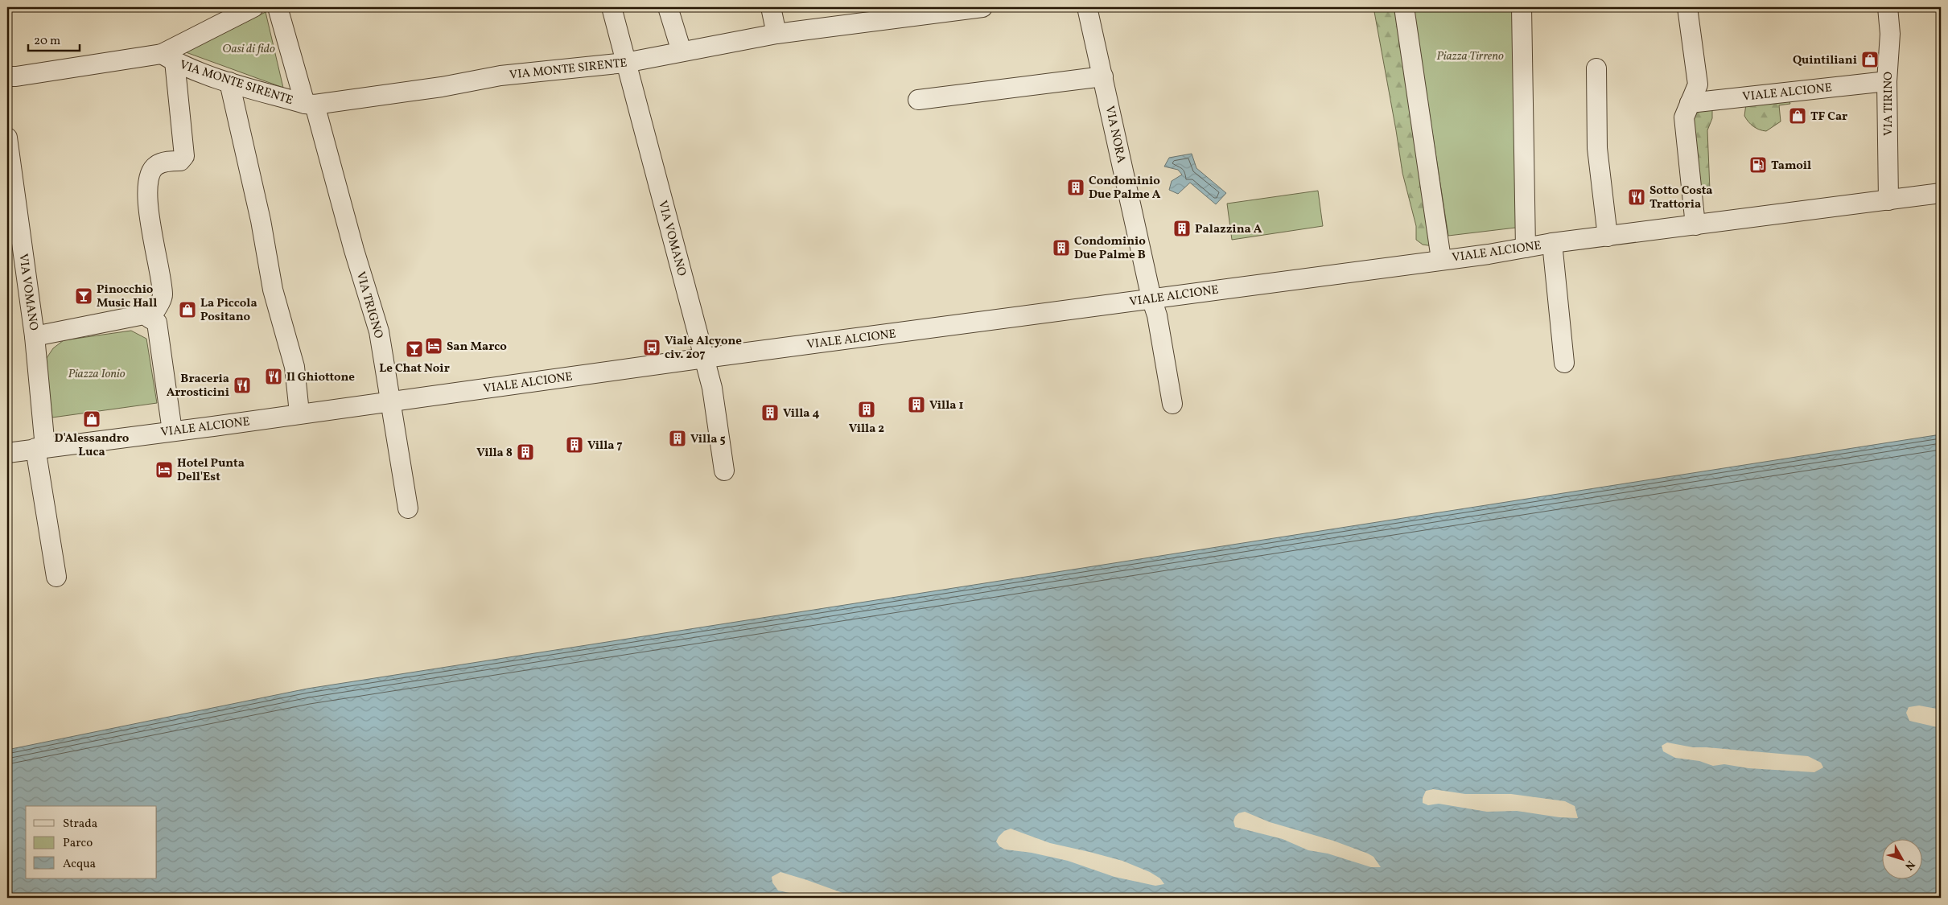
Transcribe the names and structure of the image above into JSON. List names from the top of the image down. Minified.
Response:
{"streets":{"street":["VIA MONTE SIRENTE","VIALE ALCIONE","VIA TIRINO","VIA NORA","VIA VOMANO","VIA TRIGNO"]},"crossings":[["VIA MONTE SIRENTE","VIA VOMANO"],["VIA MONTE SIRENTE","VIA TRIGNO"],["VIALE ALCIONE","VIA TIRINO"],["VIALE ALCIONE","VIA NORA"],["VIALE ALCIONE","VIA VOMANO"],["VIALE ALCIONE","VIA TRIGNO"]],"parks":["Oasi di fido","Piazza Tirreno","Piazza Ionio"],"places":{"shop":["Quintiliani","TF Car","La Piccola Positano","D'Alessandro Luca"],"fuel station":["Tamoil"],"building":["Condominio Due Palme A","Palazzina A","Condominio Due Palme B","Villa 1","Villa 2","Villa 4","Villa 5","Villa 7","Villa 8"],"restaurant":["Sotto Costa Trattoria","Il Ghiottone","Braceria Arrosticini"],"bar":["Pinocchio Music Hall","Le Chat Noir"],"hotel":["San Marco","Hotel Punta Dell'Est"],"bus stop":["Viale Alcyone civ. 207"]},"legend":["Strada","Parco","Acqua"],"scale_bar":"20 m","north":"bottom right"}
